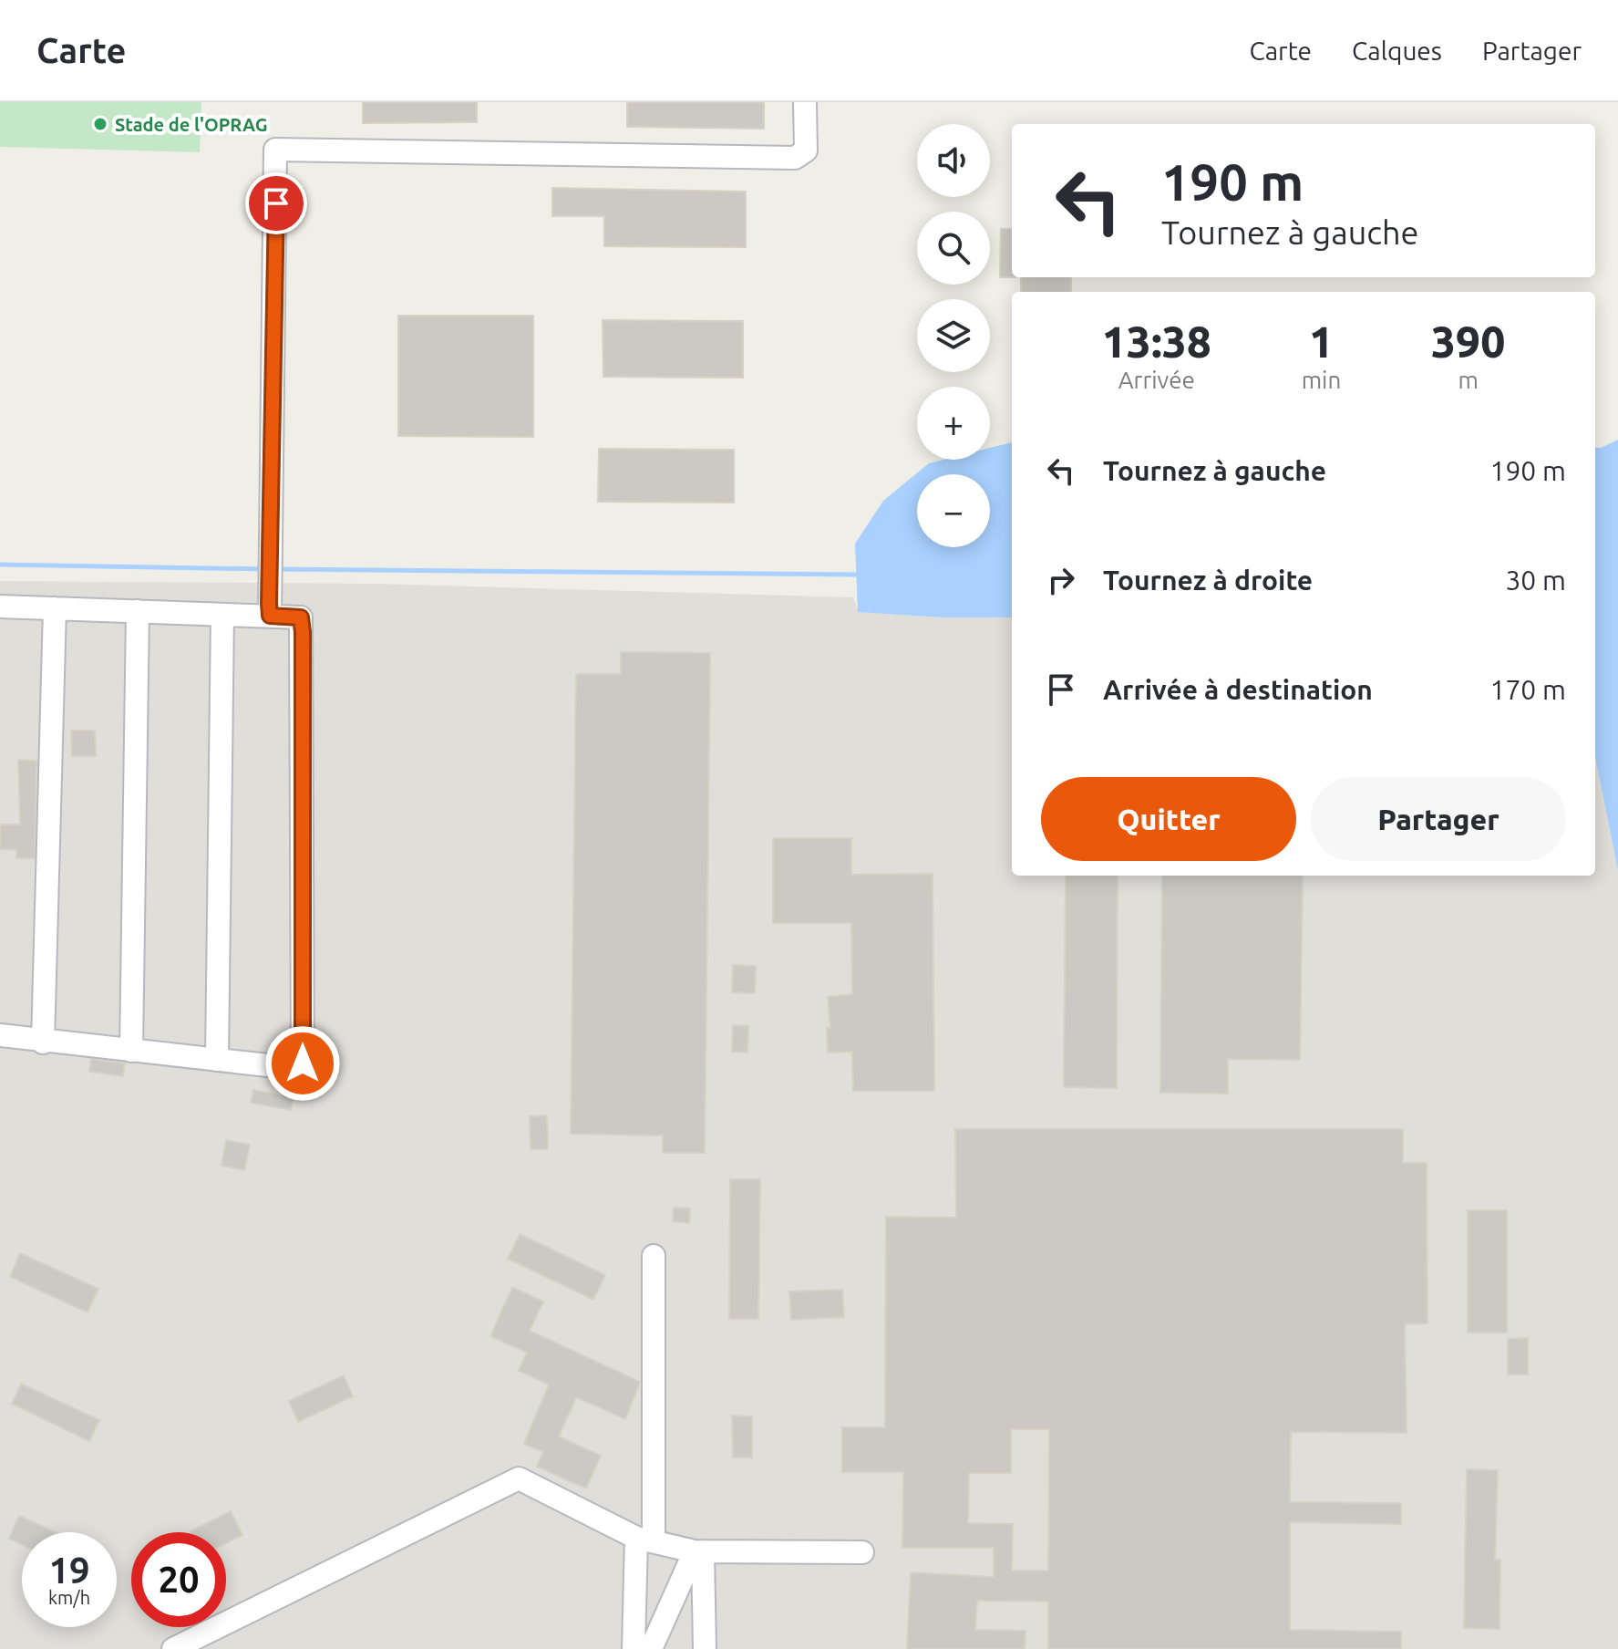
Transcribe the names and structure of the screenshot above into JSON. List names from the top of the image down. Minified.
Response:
{"places":["Stade de l'OPRAG"],"page":{"header":"Carte","nav":["Carte","Calques","Partager"],"map_buttons":["+","−"],"turn":["190 m","Tournez à gauche"],"eta":["13:38","Arrivée","1","min","390","m"],"list":[{"name":"Tournez à gauche","value":"190 m"},{"name":"Tournez à droite","value":"30 m"},{"name":"Arrivée à destination","value":"170 m"}],"buttons":["Quitter","Partager"],"speed":"19 km/h","limit":"20"}}
